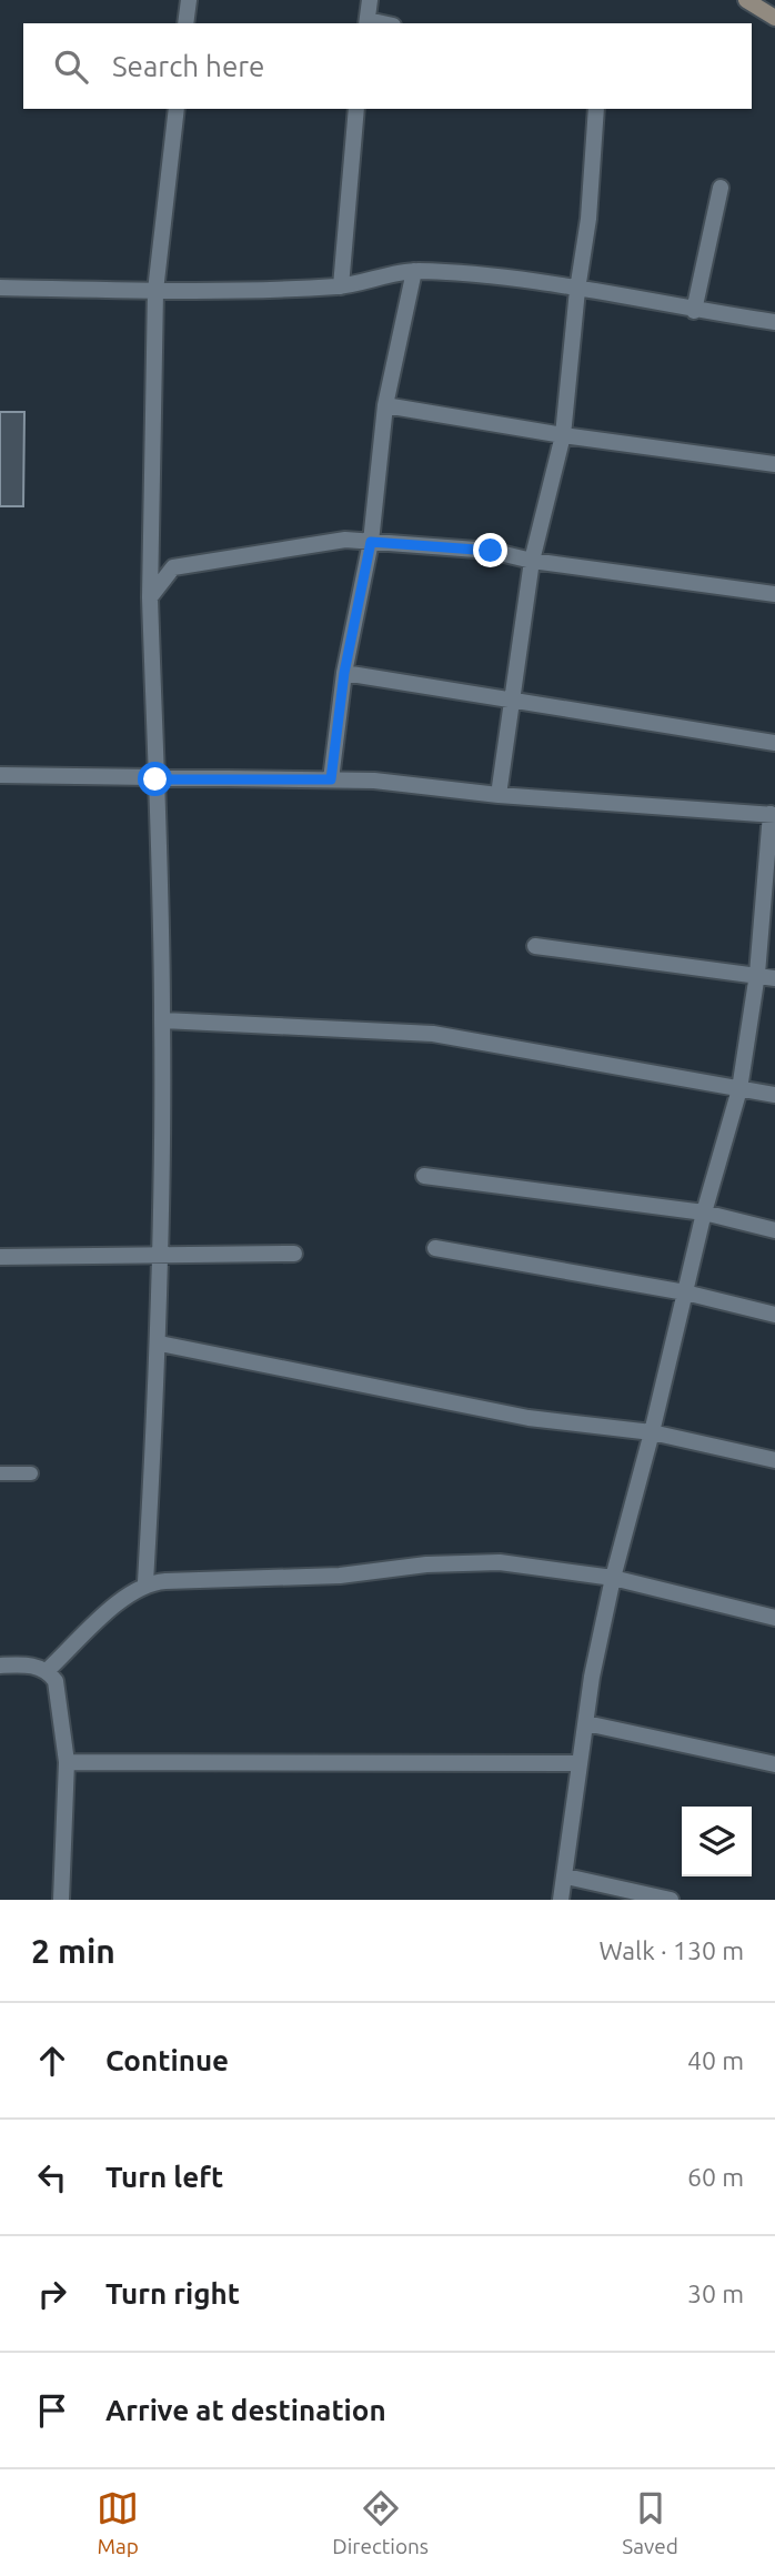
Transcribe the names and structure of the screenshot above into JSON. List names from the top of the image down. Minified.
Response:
{"page":{"search":"Search here","heading":["2 min","Walk · 130 m"],"list":[["Continue","40 m"],["Turn left","60 m"],["Turn right","30 m"],"Arrive at destination"],"nav":["Map","Directions","Saved"]}}
